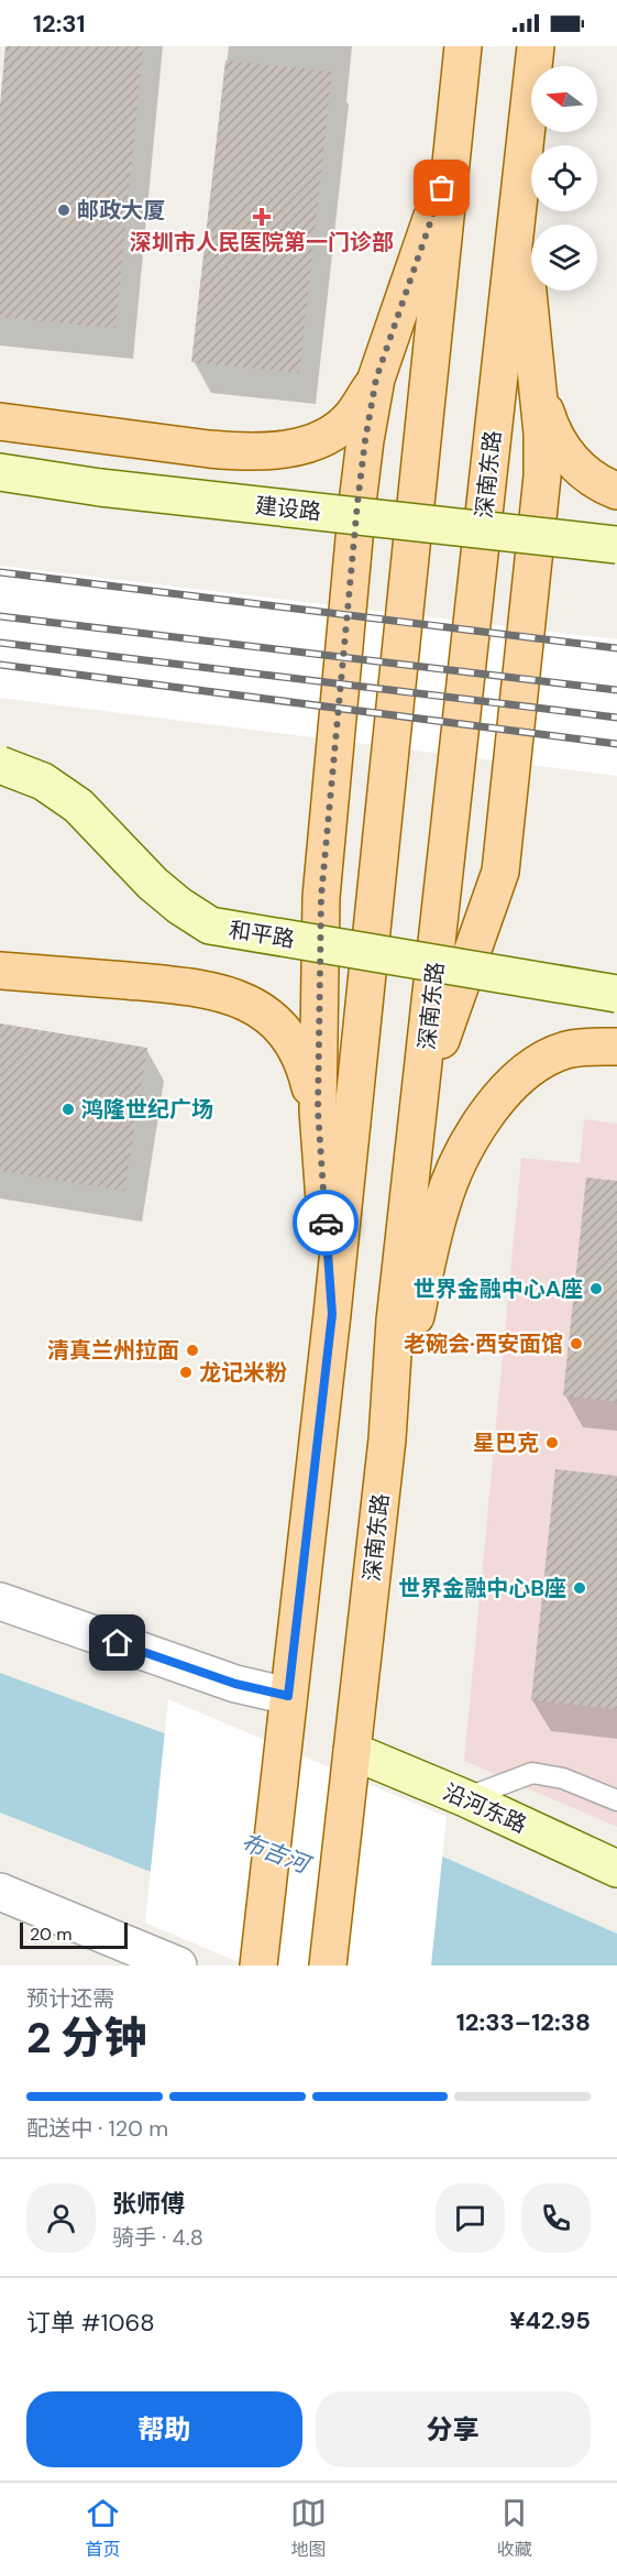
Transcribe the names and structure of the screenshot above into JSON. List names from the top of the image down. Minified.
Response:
{"streets":{"main road":["深南东路","建设路","和平路","沿河东路"]},"crossings":[["深南东路","沿河东路"]],"water":["布吉河"],"places":{"other":["邮政大厦","鸿隆世纪广场","世界金融中心A座","老碗会·西安面馆","清真兰州拉面","龙记米粉","星巴克","世界金融中心B座"],"health":["深圳市人民医院第一门诊部"]},"scale_bar":"20 m","north":"left","page":{"status":"12:31","scale":"20 m","heading":["2 分钟","预计还需","12:33–12:38"],"panel":["张师傅","骑手 · 4.8","订单 #1068","¥42.95"],"bar":"配送中 · 120 m","buttons":["帮助","分享"],"tabs":["首页","地图","收藏"]}}
